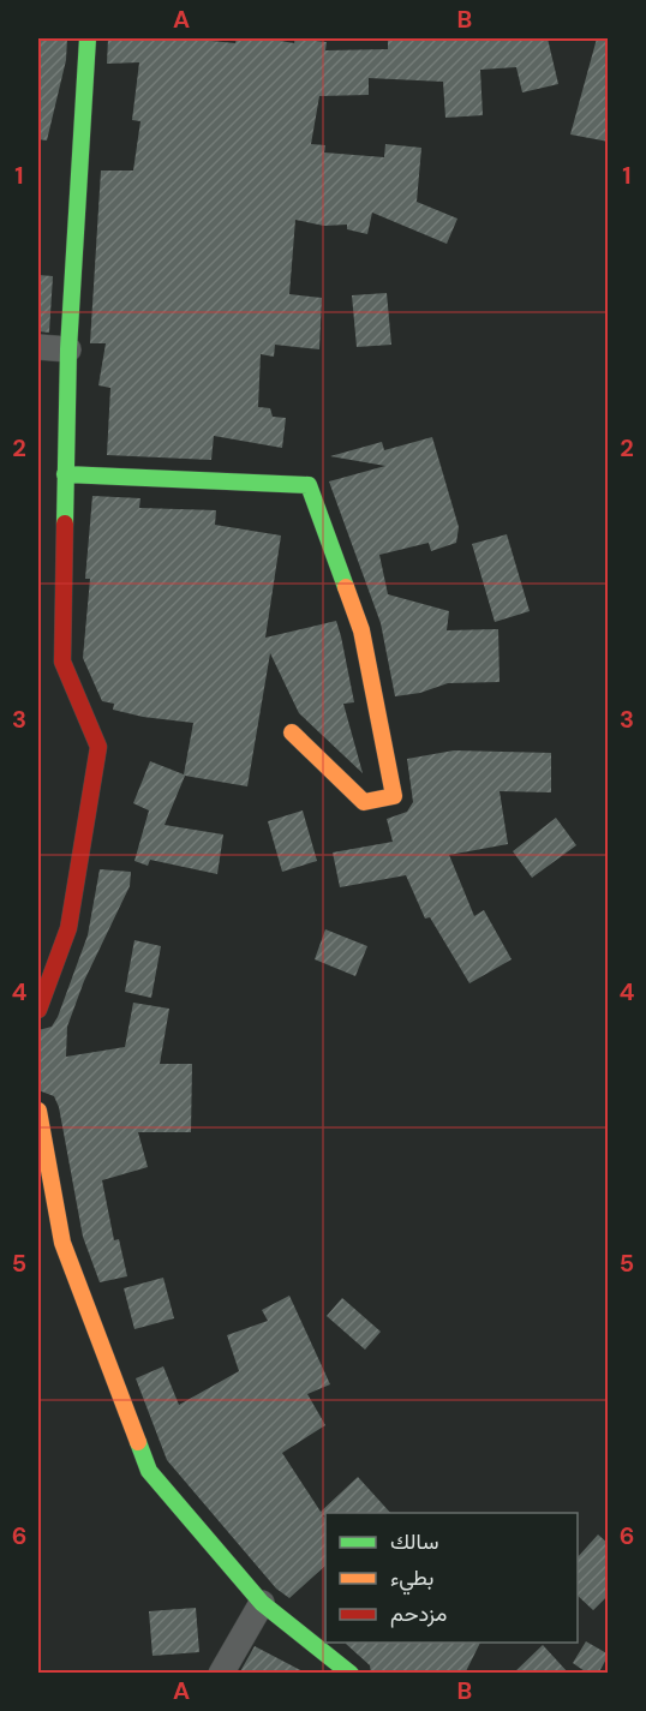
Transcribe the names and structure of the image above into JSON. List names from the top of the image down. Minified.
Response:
{"legend":["سالك","بطيء","مزدحم"],"grid":{"columns":["A","B"],"rows":["1","2","3","4","5","6"]}}
